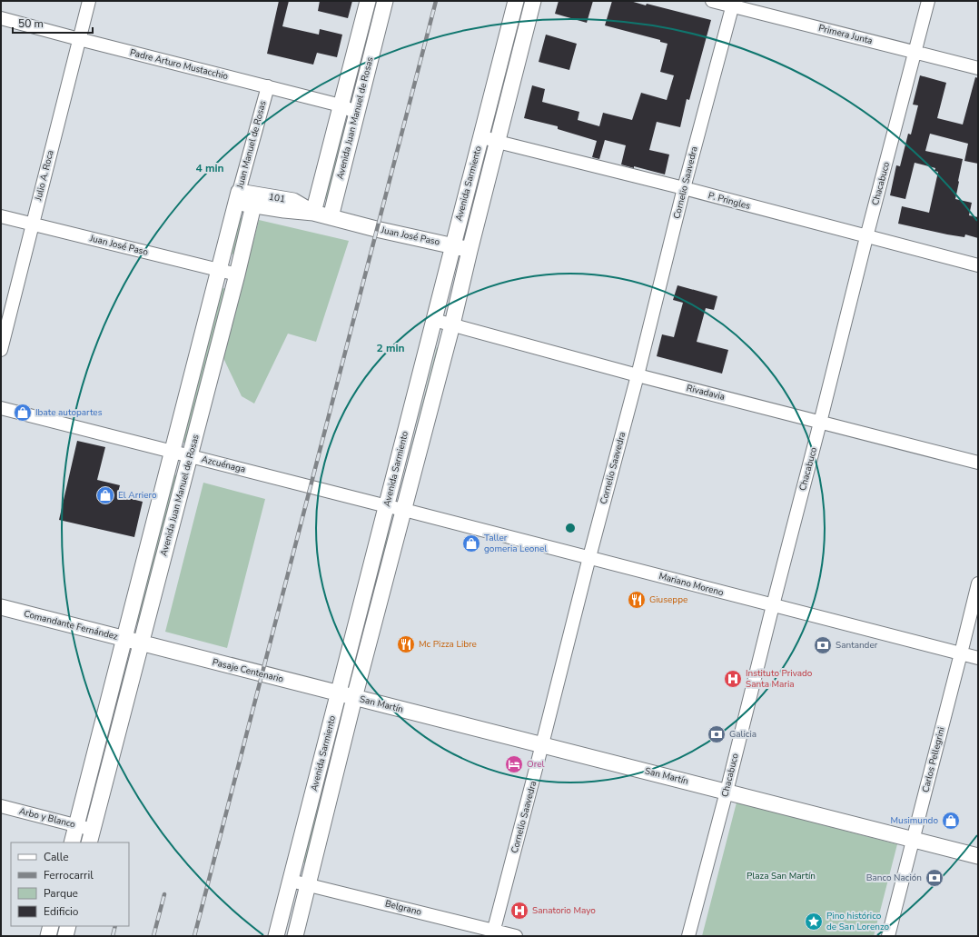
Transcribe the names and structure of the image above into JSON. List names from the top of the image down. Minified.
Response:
{"streets":{"main road":["Avenida Juan Manuel de Rosas","Avenida Sarmiento","101","Juan José Paso","Comandante Fernández","Pasaje Centenario","San Martín"],"street":["Primera Junta","Padre Arturo Mustacchio","Juan Manuel de Rosas","Julio A. Roca","Cornelio Saavedra","Chacabuco","P. Pringles","Rivadavia","Azcuénaga","Mariano Moreno","Carlos Pellegrini","Arbo y Blanco","Belgrano"]},"crossings":[["Primera Junta","Cornelio Saavedra"],["Primera Junta","Chacabuco"],["Padre Arturo Mustacchio","Avenida Juan Manuel de Rosas"],["Padre Arturo Mustacchio","Juan Manuel de Rosas"],["Padre Arturo Mustacchio","Julio A. Roca"],["Avenida Juan Manuel de Rosas","Juan Manuel de Rosas"],["Avenida Juan Manuel de Rosas","101"],["Avenida Juan Manuel de Rosas","Juan José Paso"],["Avenida Juan Manuel de Rosas","Azcuénaga"],["Avenida Juan Manuel de Rosas","Comandante Fernández"],["Avenida Juan Manuel de Rosas","Pasaje Centenario"],["Avenida Juan Manuel de Rosas","Arbo y Blanco"],["Juan Manuel de Rosas","101"],["Julio A. Roca","Juan José Paso"],["Cornelio Saavedra","P. Pringles"],["Cornelio Saavedra","Rivadavia"],["Cornelio Saavedra","Mariano Moreno"],["Cornelio Saavedra","San Martín"],["Cornelio Saavedra","Belgrano"],["Avenida Sarmiento","P. Pringles"],["Avenida Sarmiento","Juan José Paso"],["Avenida Sarmiento","Rivadavia"],["Avenida Sarmiento","Azcuénaga"],["Avenida Sarmiento","Mariano Moreno"],["Avenida Sarmiento","Pasaje Centenario"],["Avenida Sarmiento","San Martín"],["Avenida Sarmiento","Belgrano"],["Chacabuco","P. Pringles"],["Chacabuco","Rivadavia"],["Chacabuco","Mariano Moreno"],["Chacabuco","San Martín"],["Azcuénaga","Mariano Moreno"],["Mariano Moreno","Carlos Pellegrini"],["Comandante Fernández","Pasaje Centenario"],["Pasaje Centenario","San Martín"],["San Martín","Carlos Pellegrini"]],"parks":["Plaza San Martín"],"places":{"shop":["Ibate autopartes","El Arriero","Taller gomeria Leonel","Musimundo"],"restaurant":["Giuseppe","Mc Pizza Libre"],"bank":["Santander","Galicia","Banco Nación"],"hospital":["Instituto Privado Santa Maria","Sanatorio Mayo"],"hotel":["Orel"],"place":["Pino histórico de San Lorenzo"]},"legend":["Calle","Ferrocarril","Parque","Edificio"],"scale_bar":"50 m","rings":["4 min","2 min"]}
